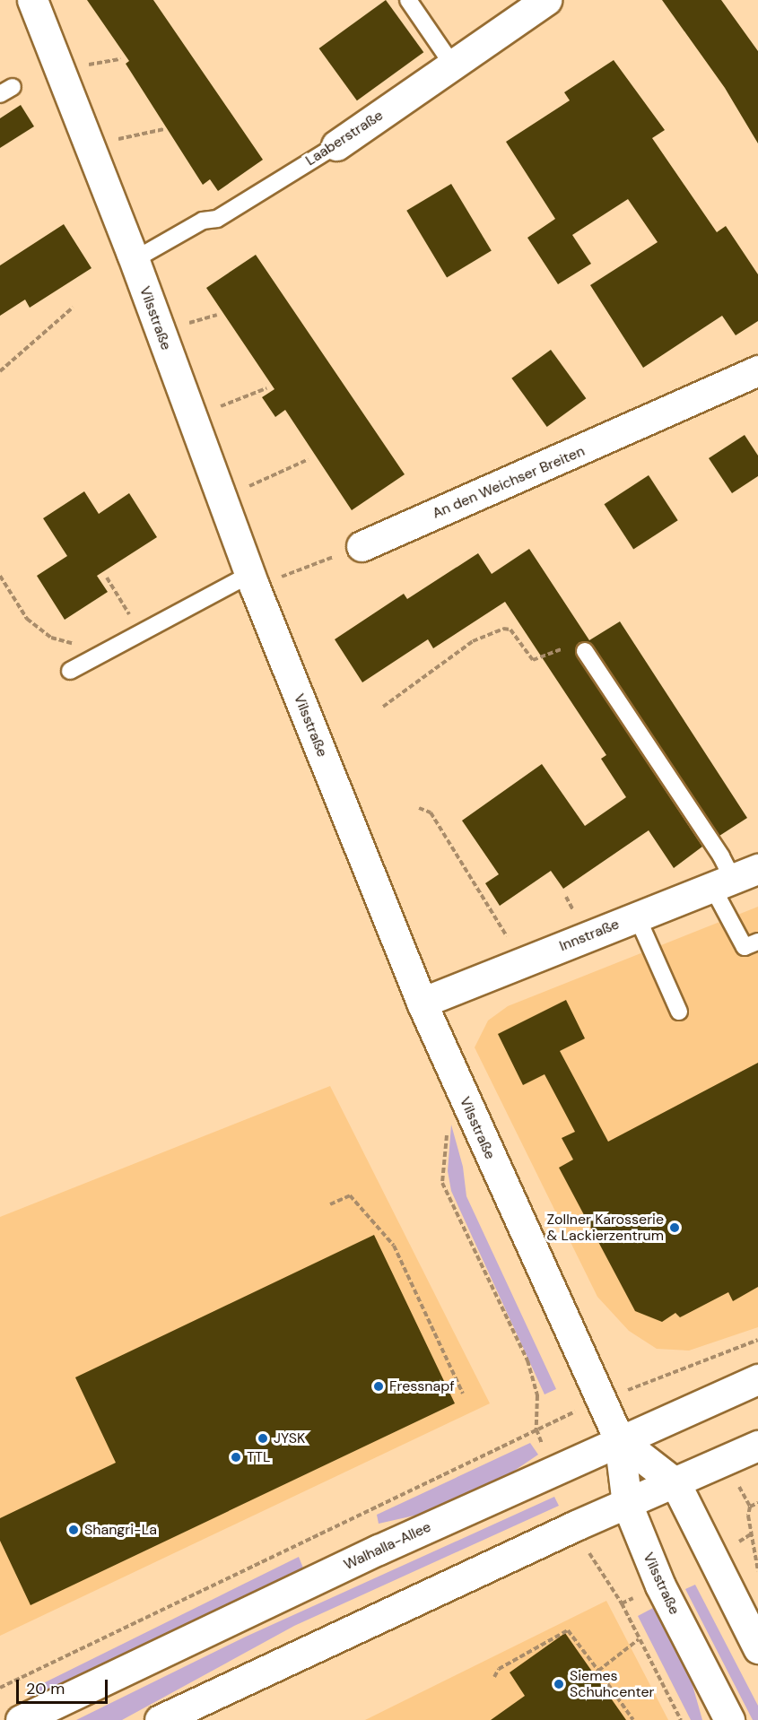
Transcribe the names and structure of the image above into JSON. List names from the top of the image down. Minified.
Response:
{"streets":{"street":["Laaberstraße","Vilsstraße","An den Weichser Breiten","Innstraße","Walhalla-Allee"]},"crossings":[["Laaberstraße","Vilsstraße"],["Vilsstraße","Innstraße"],["Vilsstraße","Walhalla-Allee"]],"places":["Zollner Karosserie & Lackierzentrum","Fressnapf","JYSK","TTL","Shangri-La","Siemes Schuhcenter"],"scale_bar":"20 m"}
